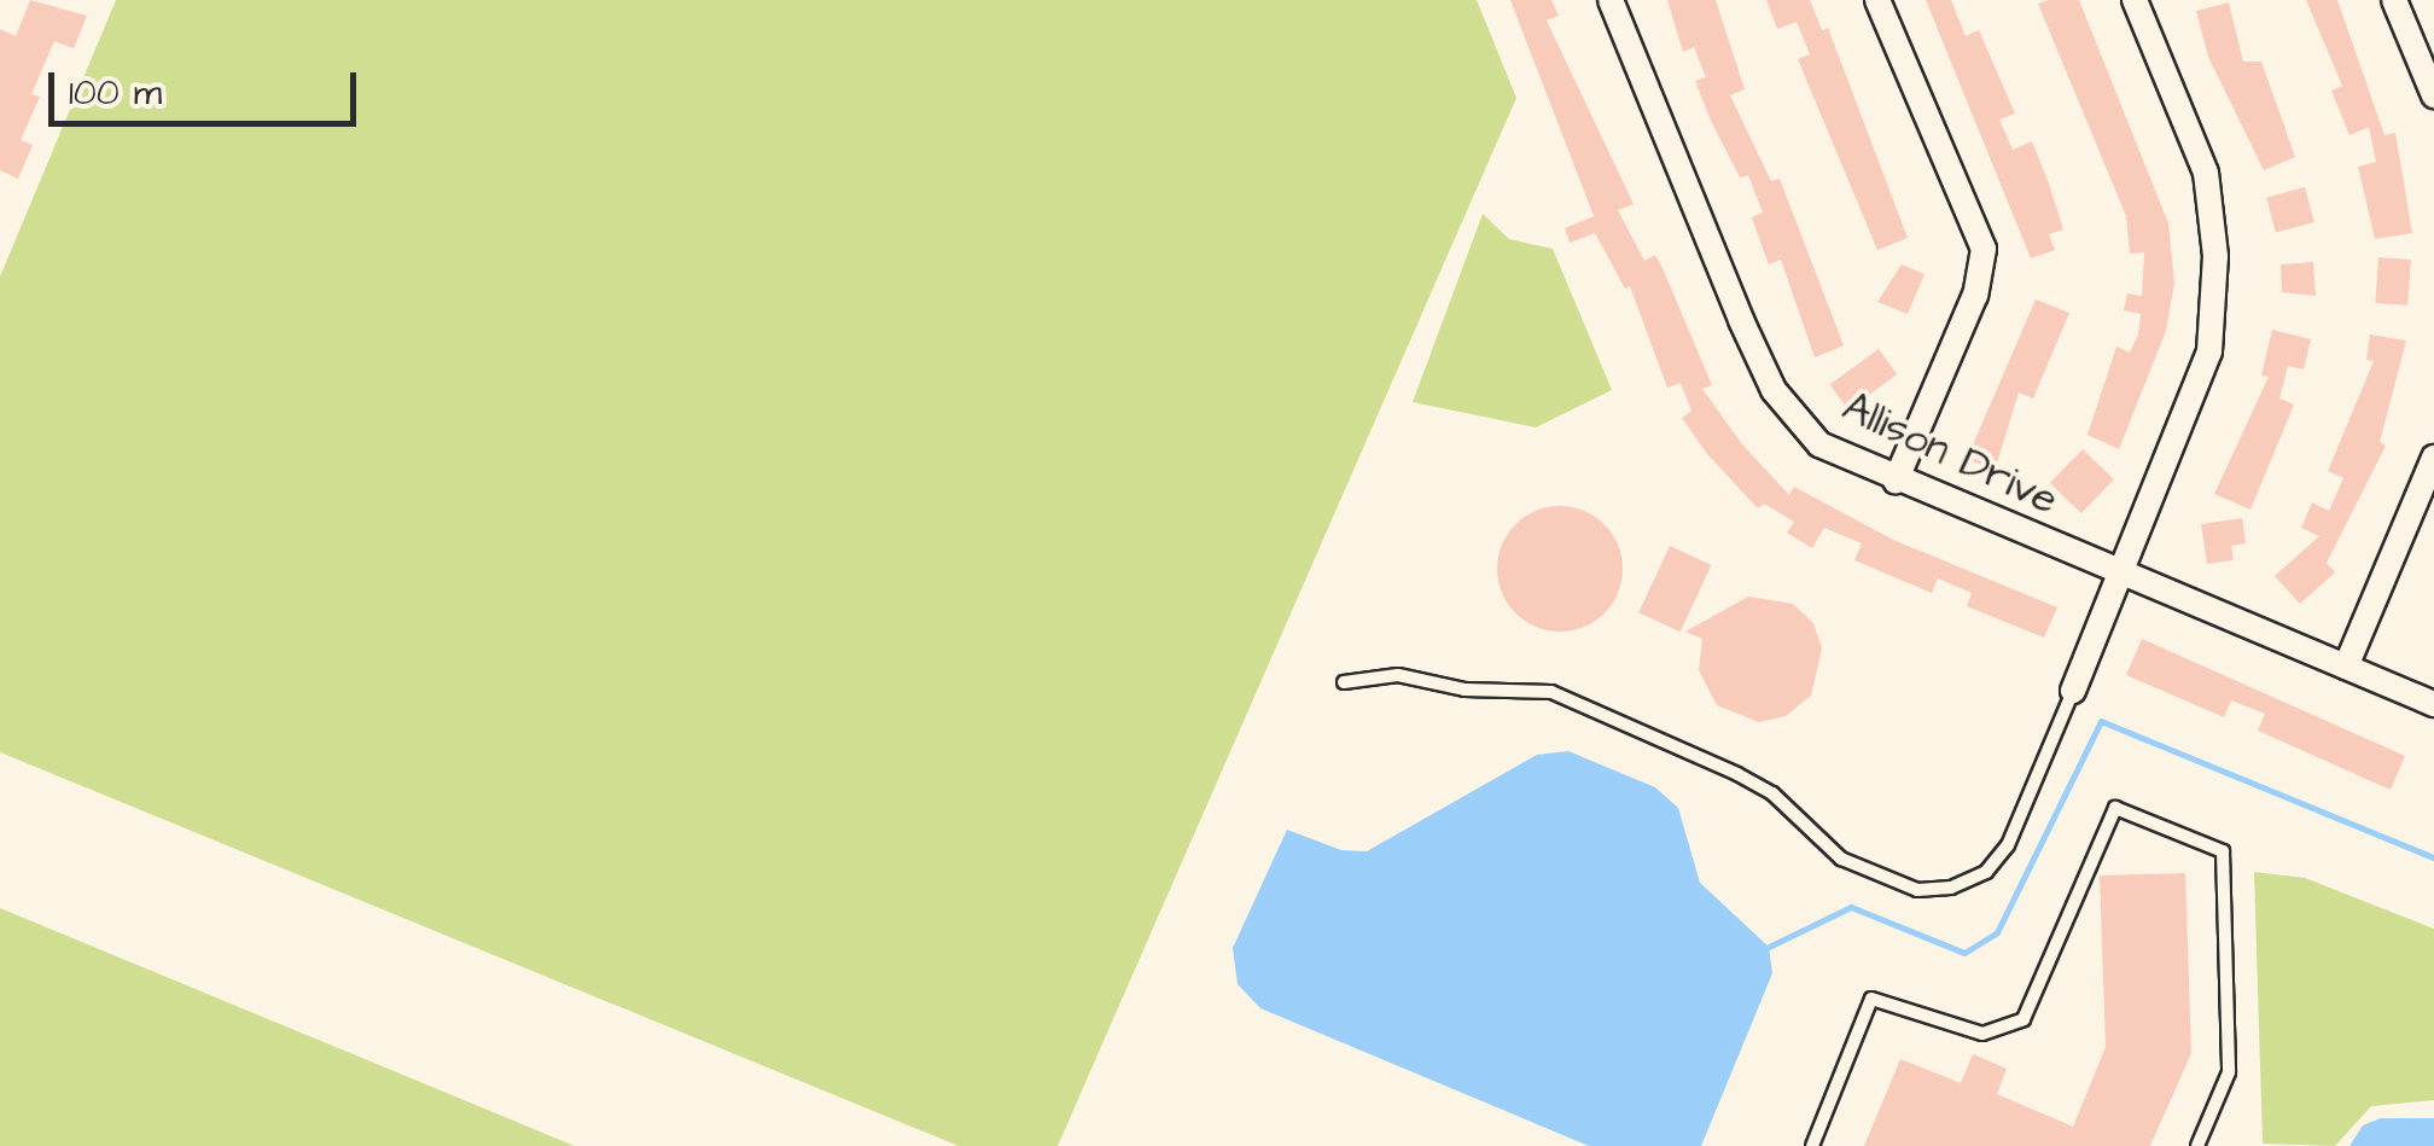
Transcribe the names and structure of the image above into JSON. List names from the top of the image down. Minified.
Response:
{"streets":{"street":["Allison Drive"]},"scale_bar":"100 m"}
